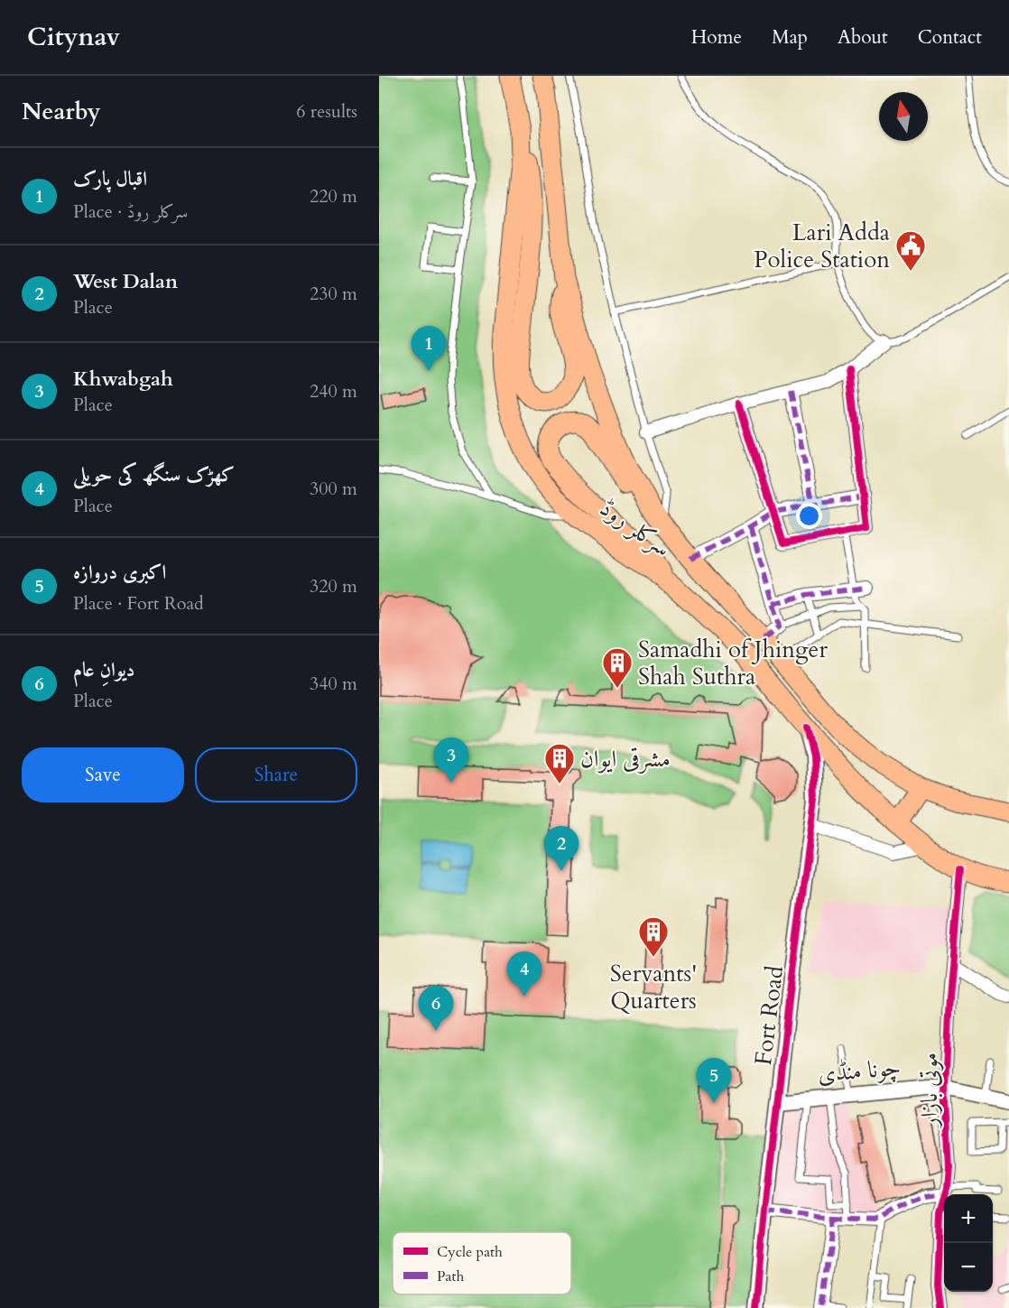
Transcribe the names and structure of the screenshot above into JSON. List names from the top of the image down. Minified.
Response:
{"streets":{"main road":["سرکلر روڈ"],"street":["Fort Road","چونا منڈی","موتی بازار"]},"crossings":[["سرکلر روڈ","Fort Road"],["سرکلر روڈ","موتی بازار"],["Fort Road","چونا منڈی"],["چونا منڈی","موتی بازار"]],"places":{"public building":["Lari Adda Police Station"],"building":["Samadhi of Jhinger Shah Suthra","مشرقی ایوان","Servants' Quarters"]},"legend":["Cycle path","Path"],"north":"top","page":{"header":"Citynav","nav":["Home","Map","About","Contact"],"heading":["Nearby","6 results"],"list":[{"mark":"1","name":"اقبال پارک","note":"Place · سرکلر روڈ","value":"220 m"},{"mark":"2","name":"West Dalan","note":"Place","value":"230 m"},{"mark":"3","name":"Khwabgah","note":"Place","value":"240 m"},{"mark":"4","name":"کھڑک سنگھ کی حویلی","note":"Place","value":"300 m"},{"mark":"5","name":"اکبری دروازہ","note":"Place · Fort Road","value":"320 m"},{"mark":"6","name":"دیوانِ عام","note":"Place","value":"340 m"}],"pins":["1","3","2","4","6","5"],"buttons":["Save","Share"],"map_buttons":["+","−"]}}
